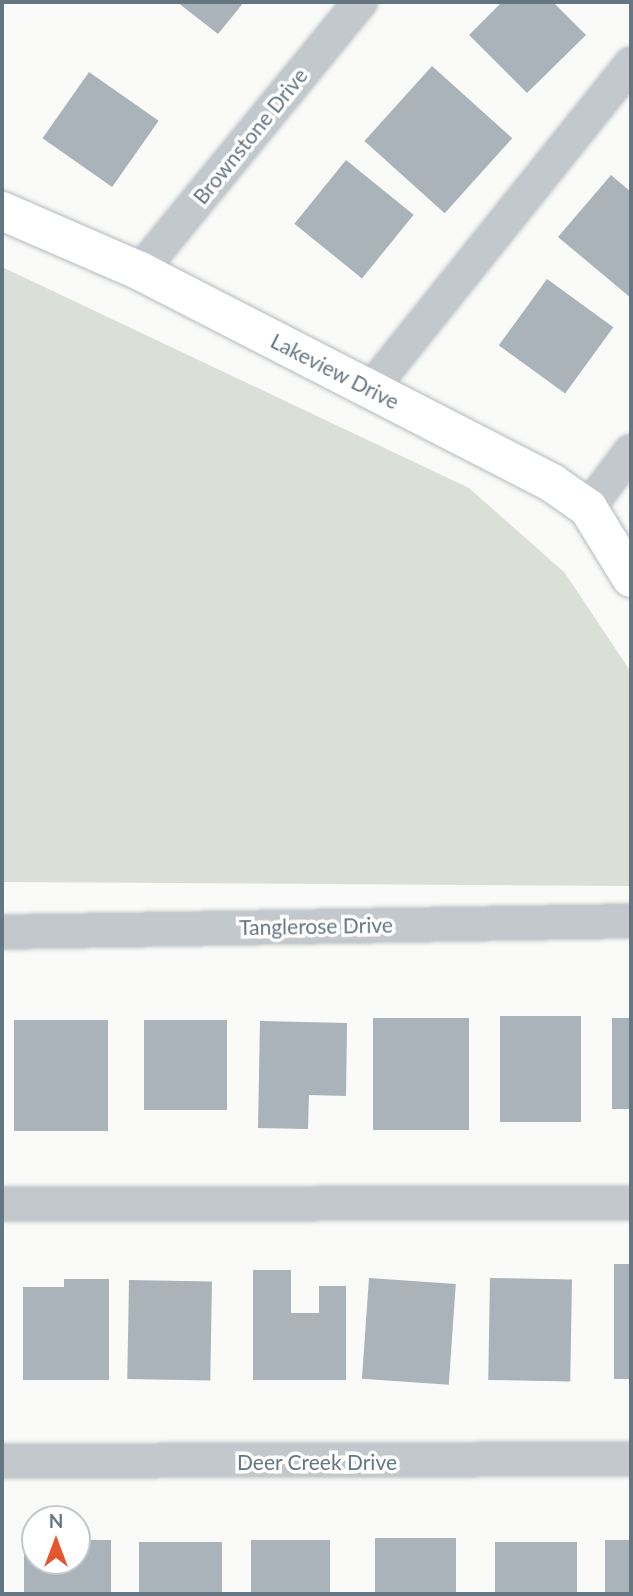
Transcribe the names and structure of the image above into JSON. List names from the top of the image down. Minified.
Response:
{"streets":{"street":["Brownstone Drive","Lakeview Drive","Tanglerose Drive","Deer Creek Drive"]},"crossings":[["Brownstone Drive","Lakeview Drive"]],"north":"top"}
